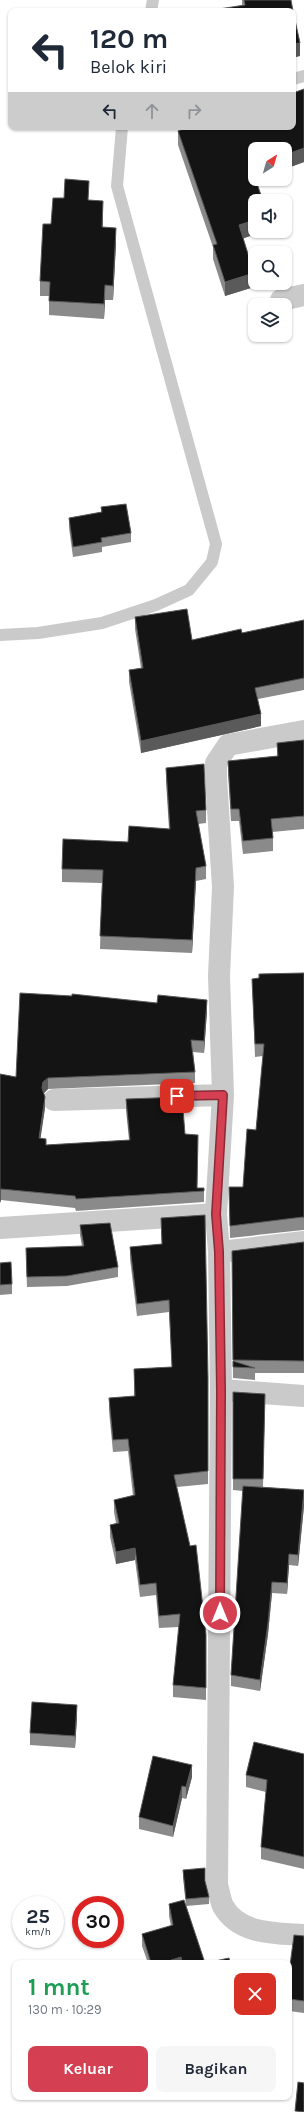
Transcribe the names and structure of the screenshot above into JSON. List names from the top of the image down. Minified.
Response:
{"north":"top right","page":{"turn":["120 m","Belok kiri"],"speed":"25 km/h","limit":"30","heading":["1 mnt","130 m · 10:29"],"buttons":["Keluar","Bagikan"]}}
